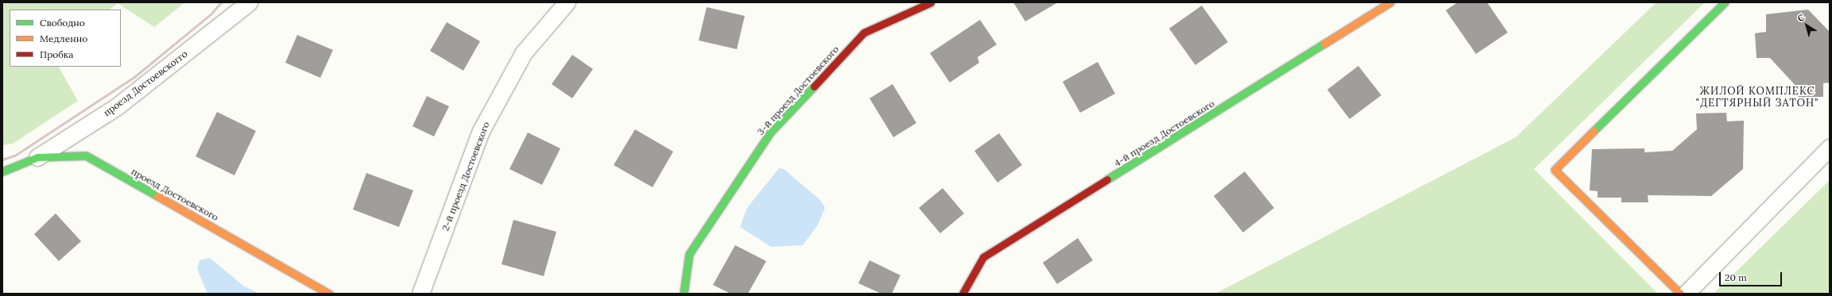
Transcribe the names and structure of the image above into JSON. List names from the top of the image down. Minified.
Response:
{"streets":{"street":["проезд Достоевскогго","3-й проезд Достоевского","4-й проезд Достоевского","2-й проезд Достоевского","проезд Достоевского"]},"crossings":[["проезд Достоевскогго","проезд Достоевского"]],"districts":["ЖИЛОЙ КОМПЛЕКС \"ДЕГТЯРНЫЙ ЗАТОН\""],"legend":["Свободно","Медленно","Пробка"],"scale_bar":"20 m","north":"top left"}
